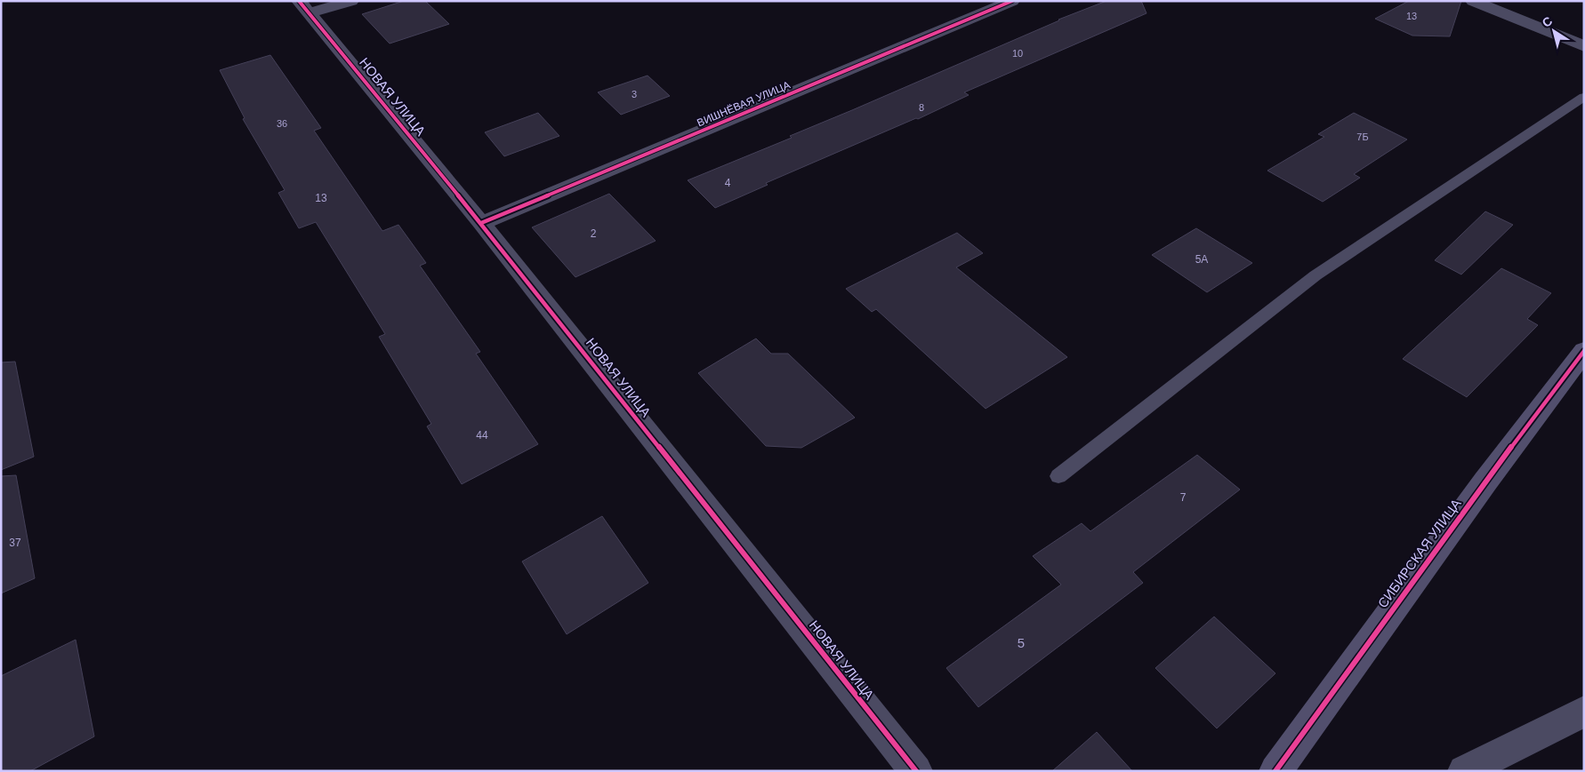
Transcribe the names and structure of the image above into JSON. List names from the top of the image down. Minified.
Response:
{"streets":{"street":["НОВАЯ УЛИЦА","ВИШНЁВАЯ УЛИЦА","СИБИРСКАЯ УЛИЦА"]},"crossings":[["НОВАЯ УЛИЦА","ВИШНЁВАЯ УЛИЦА"]],"house_numbers":["13","10","3","8","36","7Б","4","13","2","5А","44","7","37","5"],"north":"top left"}
